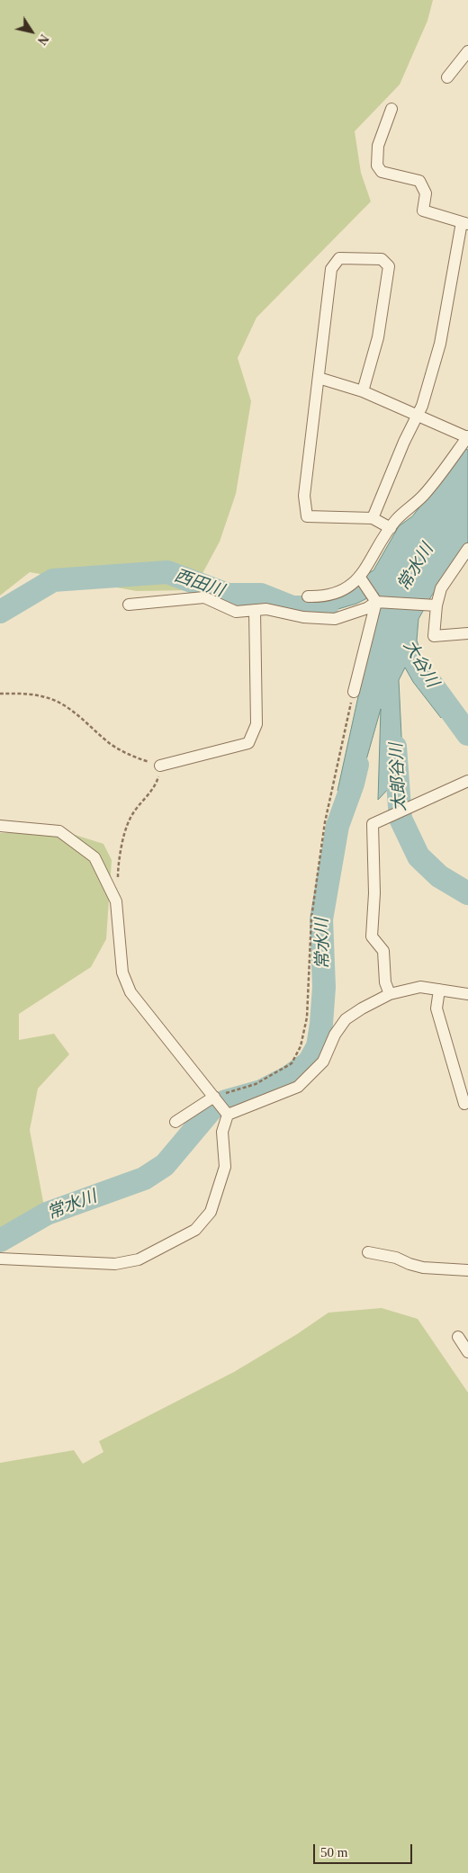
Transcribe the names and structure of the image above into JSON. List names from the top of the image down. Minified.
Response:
{"water":["常水川","西田川","大谷川","太郎谷川"],"scale_bar":"50 m","north":"bottom right"}
